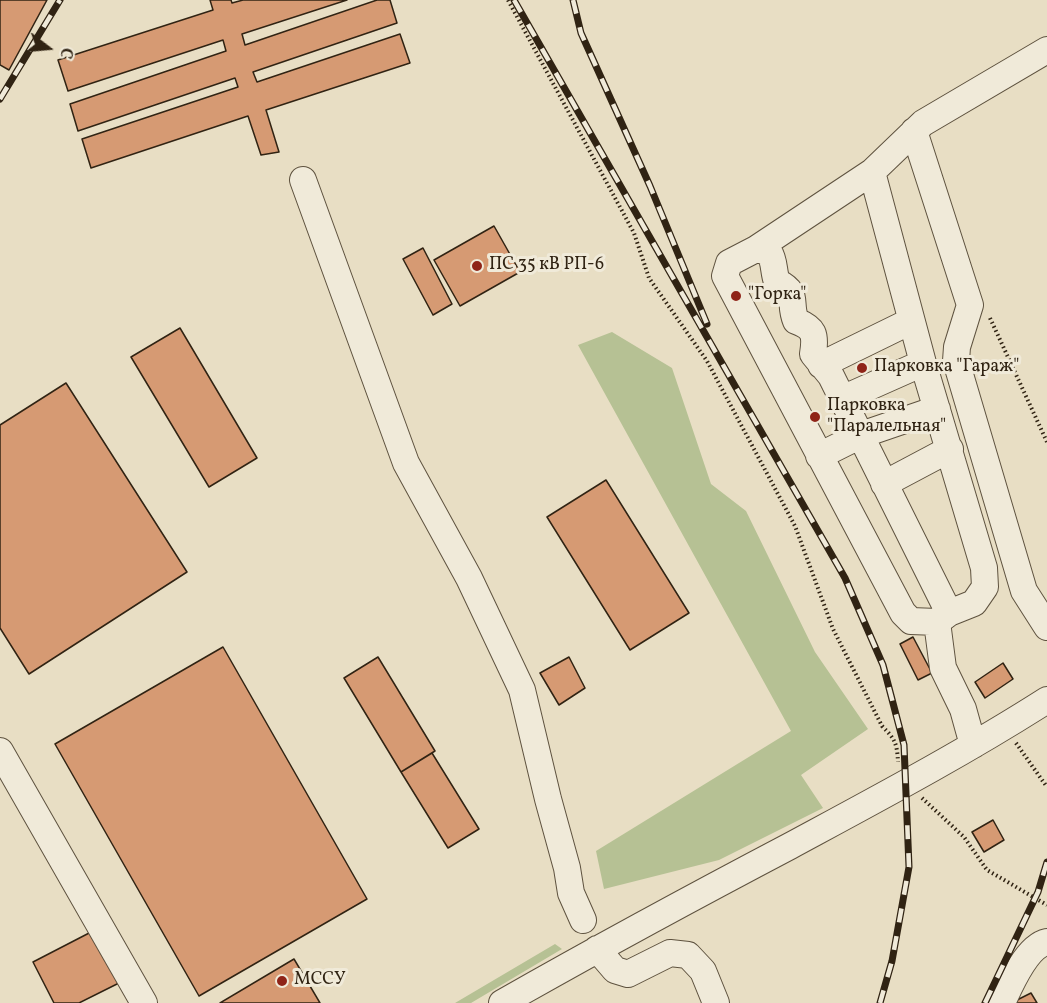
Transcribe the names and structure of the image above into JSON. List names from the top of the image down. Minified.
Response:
{"places":["ПС 35 кВ РП-6","\"Горка\"","Парковка \"Гараж\"","Парковка \"Паралельная\"","МССУ"],"north":"right"}
